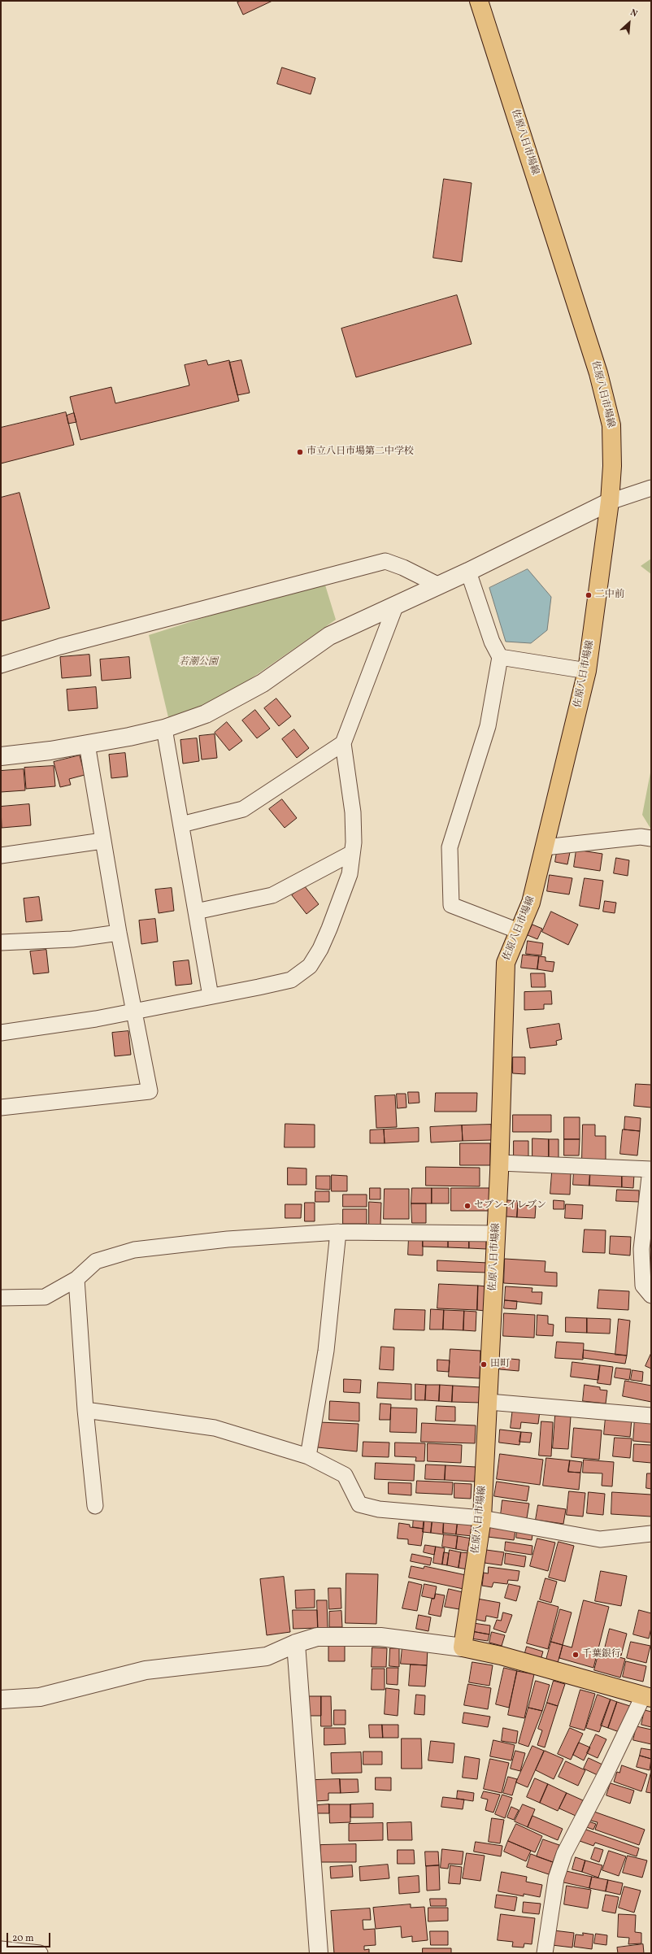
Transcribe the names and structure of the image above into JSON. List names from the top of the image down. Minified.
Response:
{"streets":{"main road":["佐原八日市場線"]},"parks":["若潮公園"],"places":["市立八日市場第二中学校","二中前","セブン-イレブン","田町","千葉銀行"],"scale_bar":"20 m","north":"top right"}
